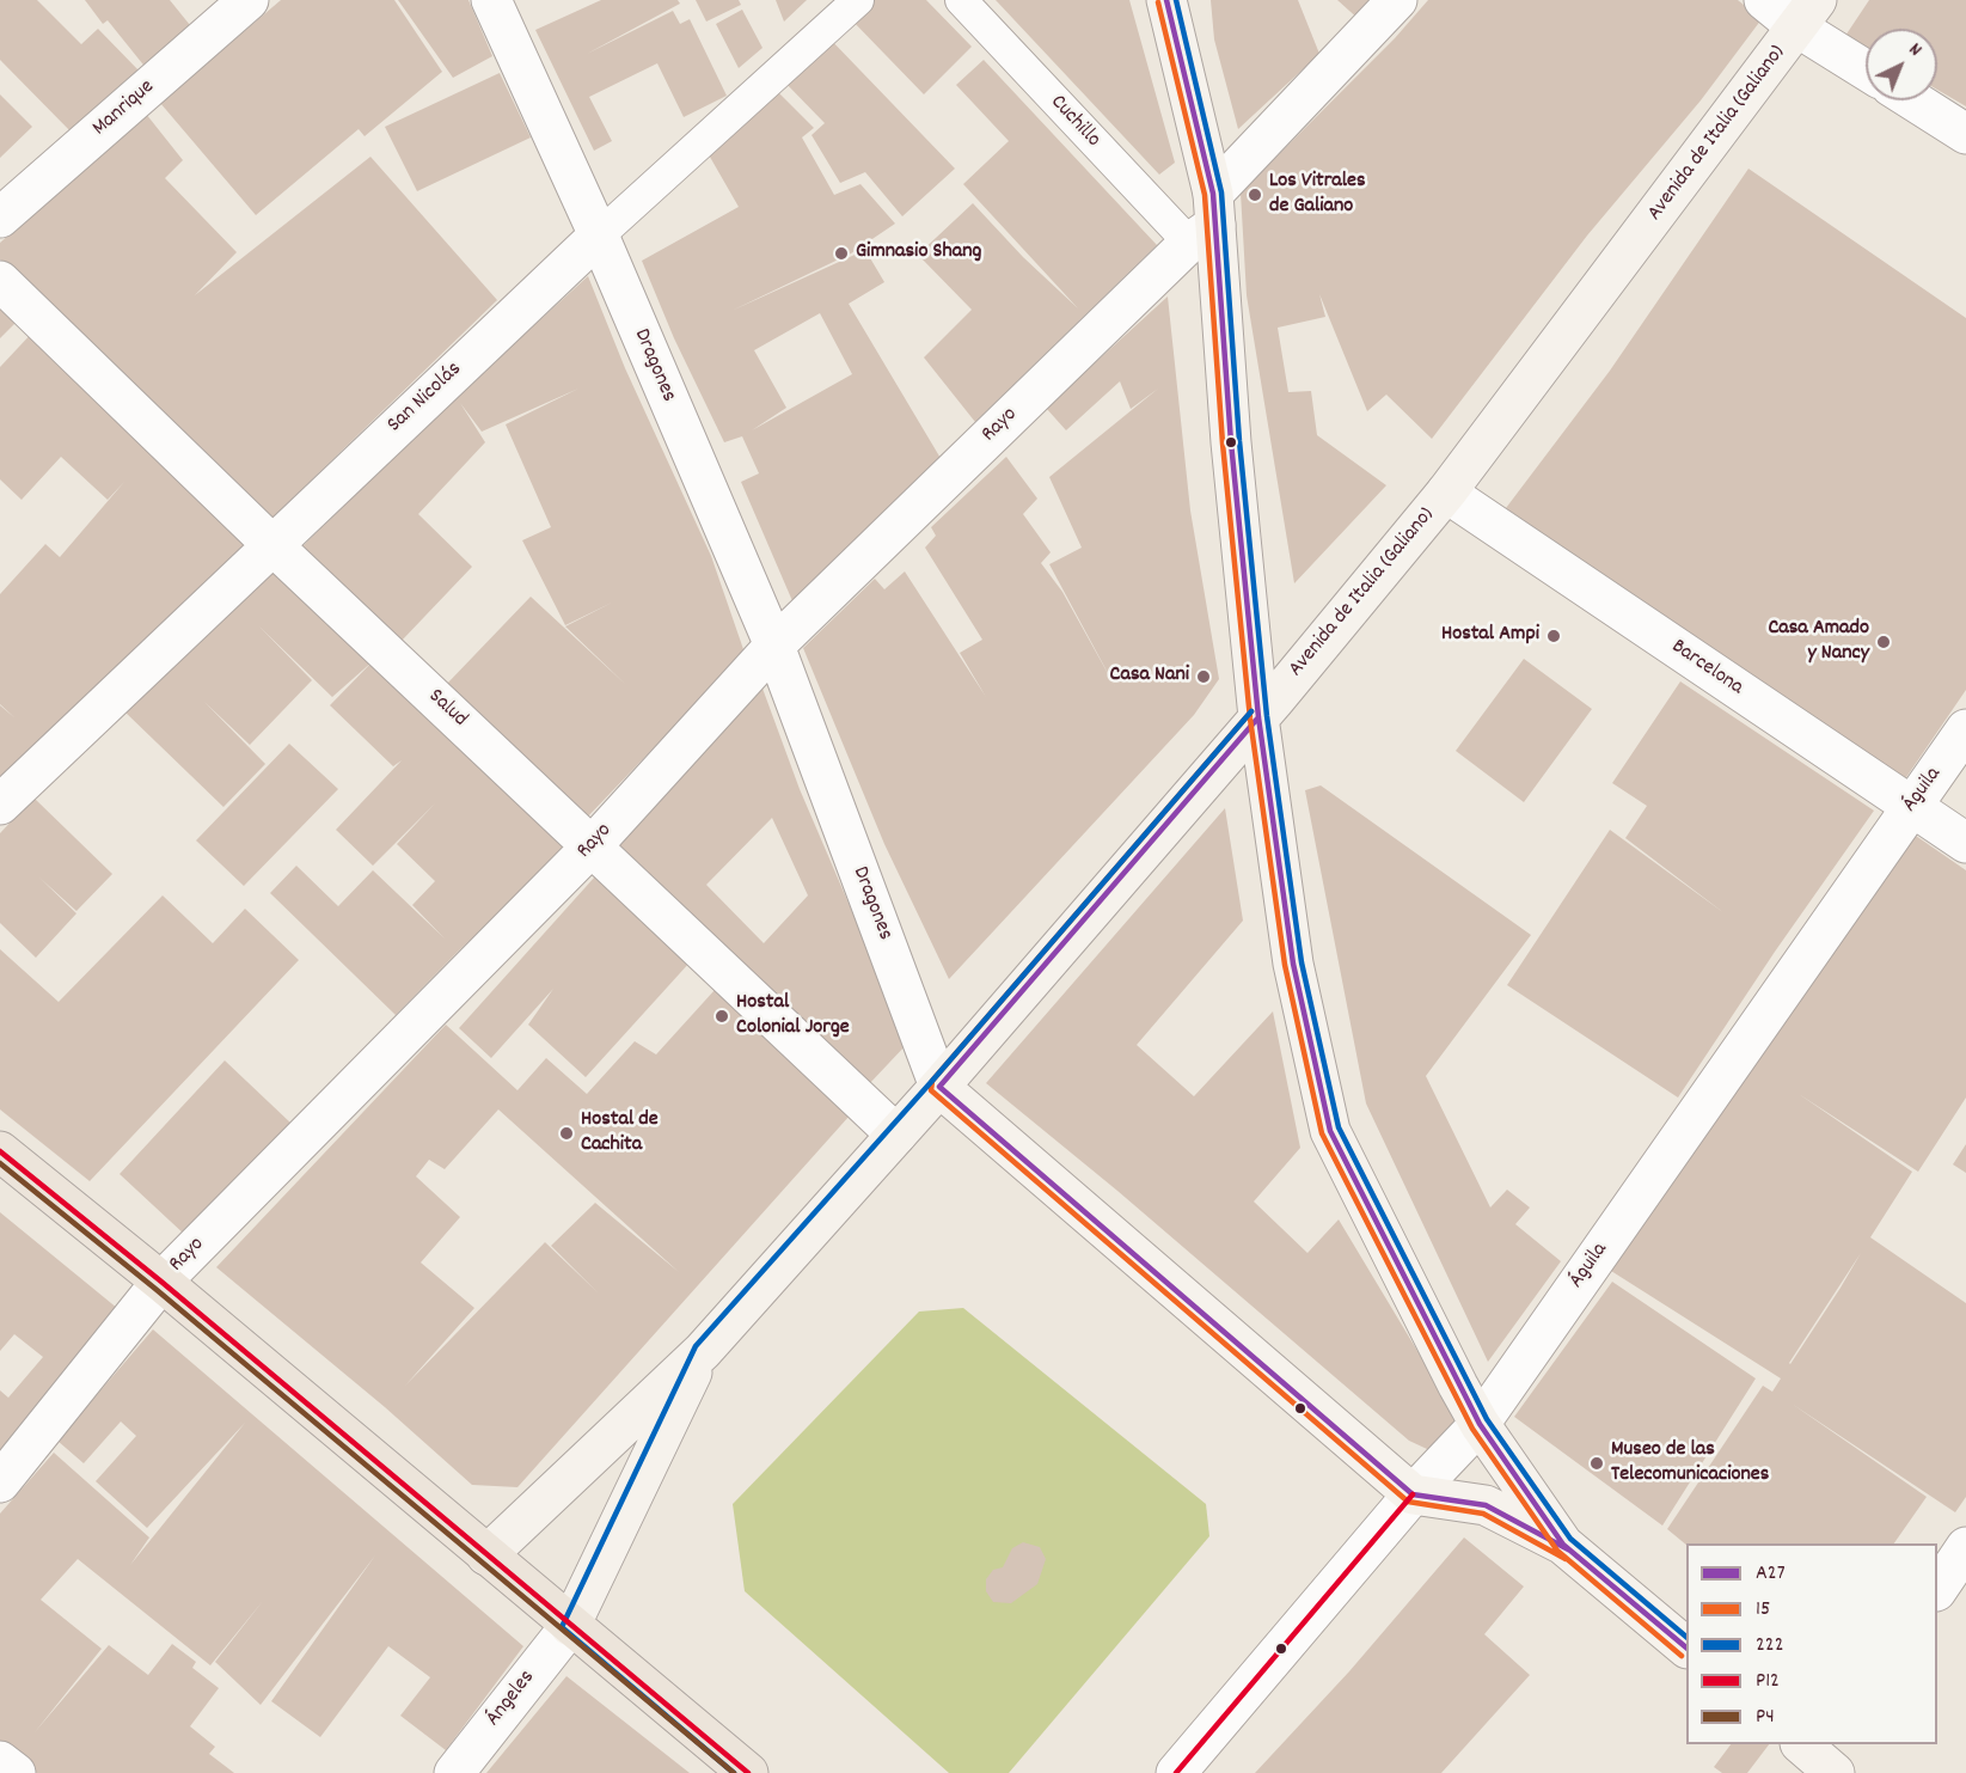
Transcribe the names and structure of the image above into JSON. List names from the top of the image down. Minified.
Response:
{"streets":{"main road":["Avenida de Italia (Galiano)","Dragones"],"street":["Manrique","Cuchillo","San Nicolás","Rayo","Barcelona","Salud","Águila","Ángeles"]},"crossings":[["Cuchillo","Rayo"],["Avenida de Italia (Galiano)","Dragones"],["Avenida de Italia (Galiano)","Barcelona"],["Avenida de Italia (Galiano)","Salud"],["Avenida de Italia (Galiano)","Ángeles"],["Dragones","San Nicolás"],["Dragones","Rayo"],["Dragones","Águila"],["San Nicolás","Salud"],["Rayo","Salud"],["Barcelona","Águila"]],"places":["Los Vitrales de Galiano","Gimnasio Shang","Hostal Ampi","Casa Amado y Nancy","Casa Nani","Hostal Colonial Jorge","Hostal de Cachita","Museo de las Telecomunicaciones"],"lines":["transit line A27","transit line 222","transit line 15","transit line P12","transit line P4"],"legend":["A27","15","222","P12","P4"],"north":"top right"}
